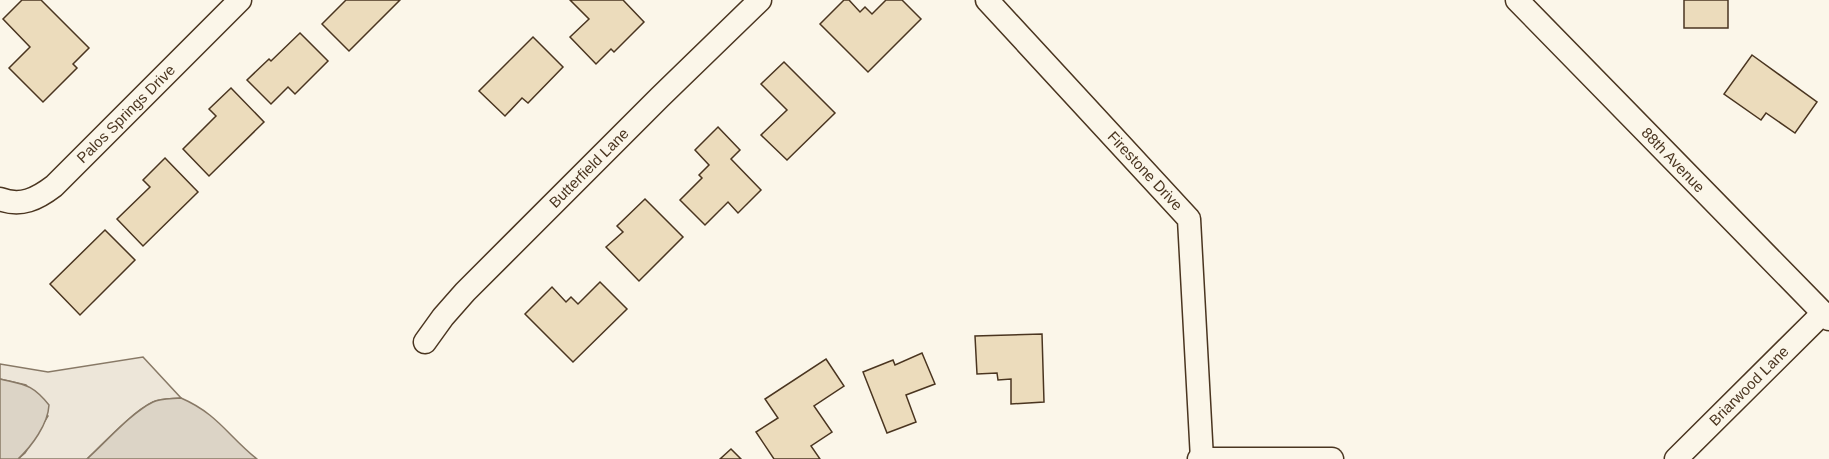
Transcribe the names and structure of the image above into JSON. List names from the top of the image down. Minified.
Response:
{"streets":{"street":["Palos Springs Drive","88th Avenue","Butterfield Lane","Firestone Drive","Briarwood Lane"]},"crossings":[["88th Avenue","Briarwood Lane"]]}
